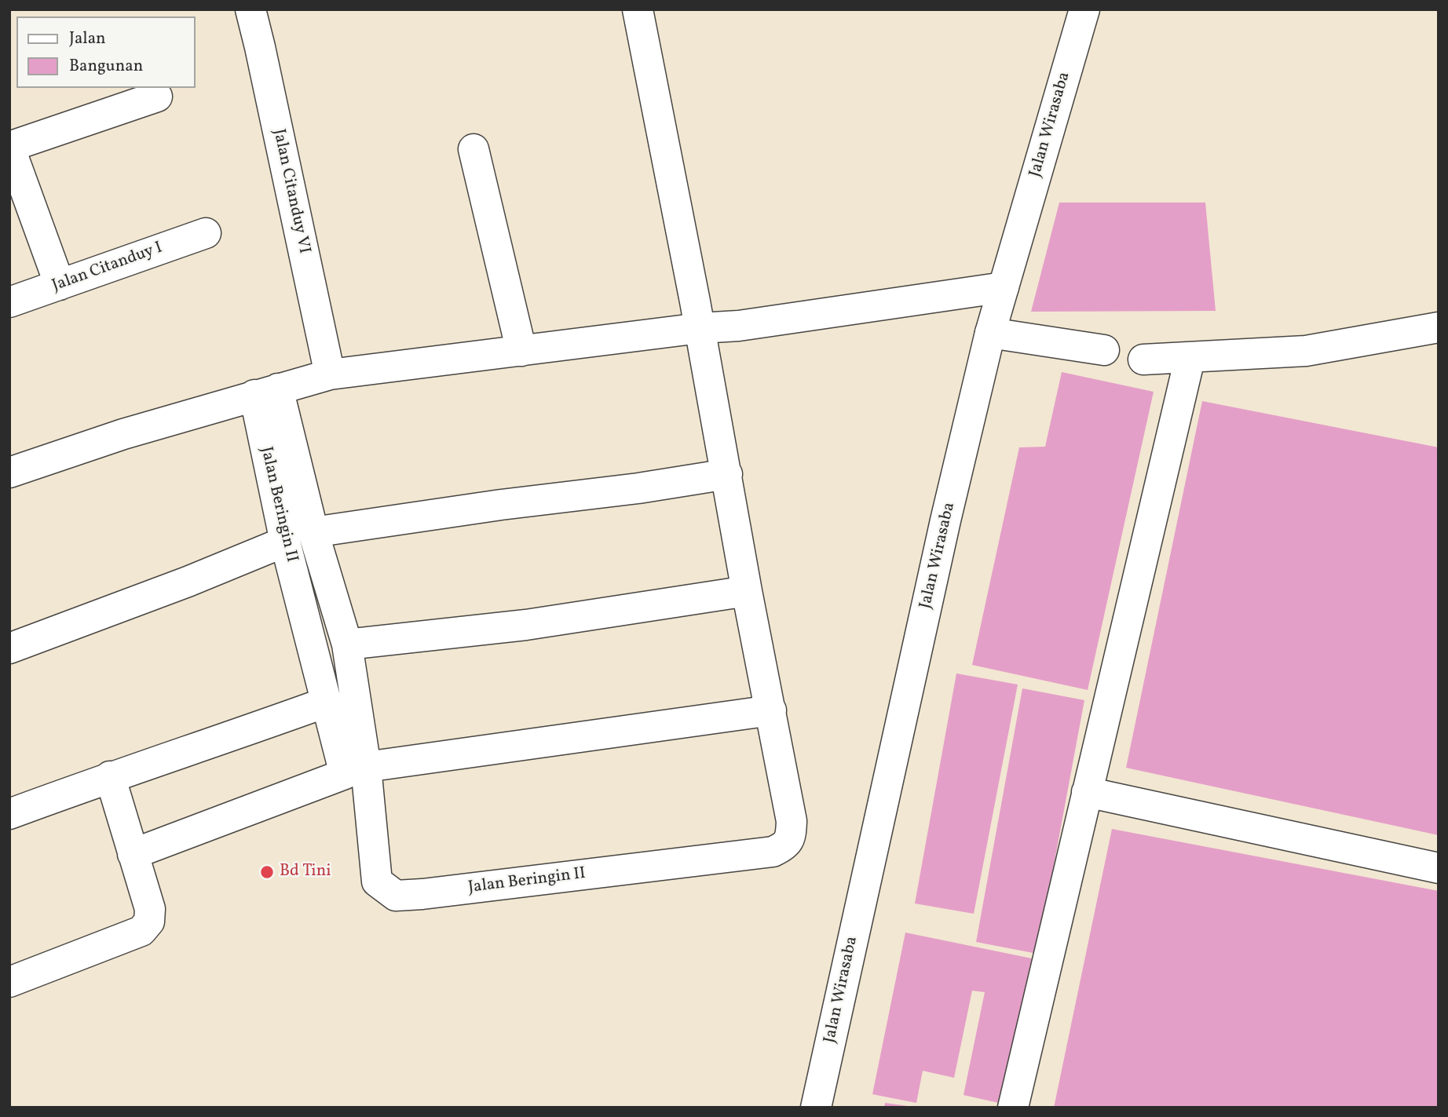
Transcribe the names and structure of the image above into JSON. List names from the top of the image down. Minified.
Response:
{"streets":{"street":["Jalan Wirasaba","Jalan Citanduy VI","Jalan Citanduy I","Jalan Beringin II"]},"places":["Bd Tini"],"legend":["Jalan","Bangunan"]}
